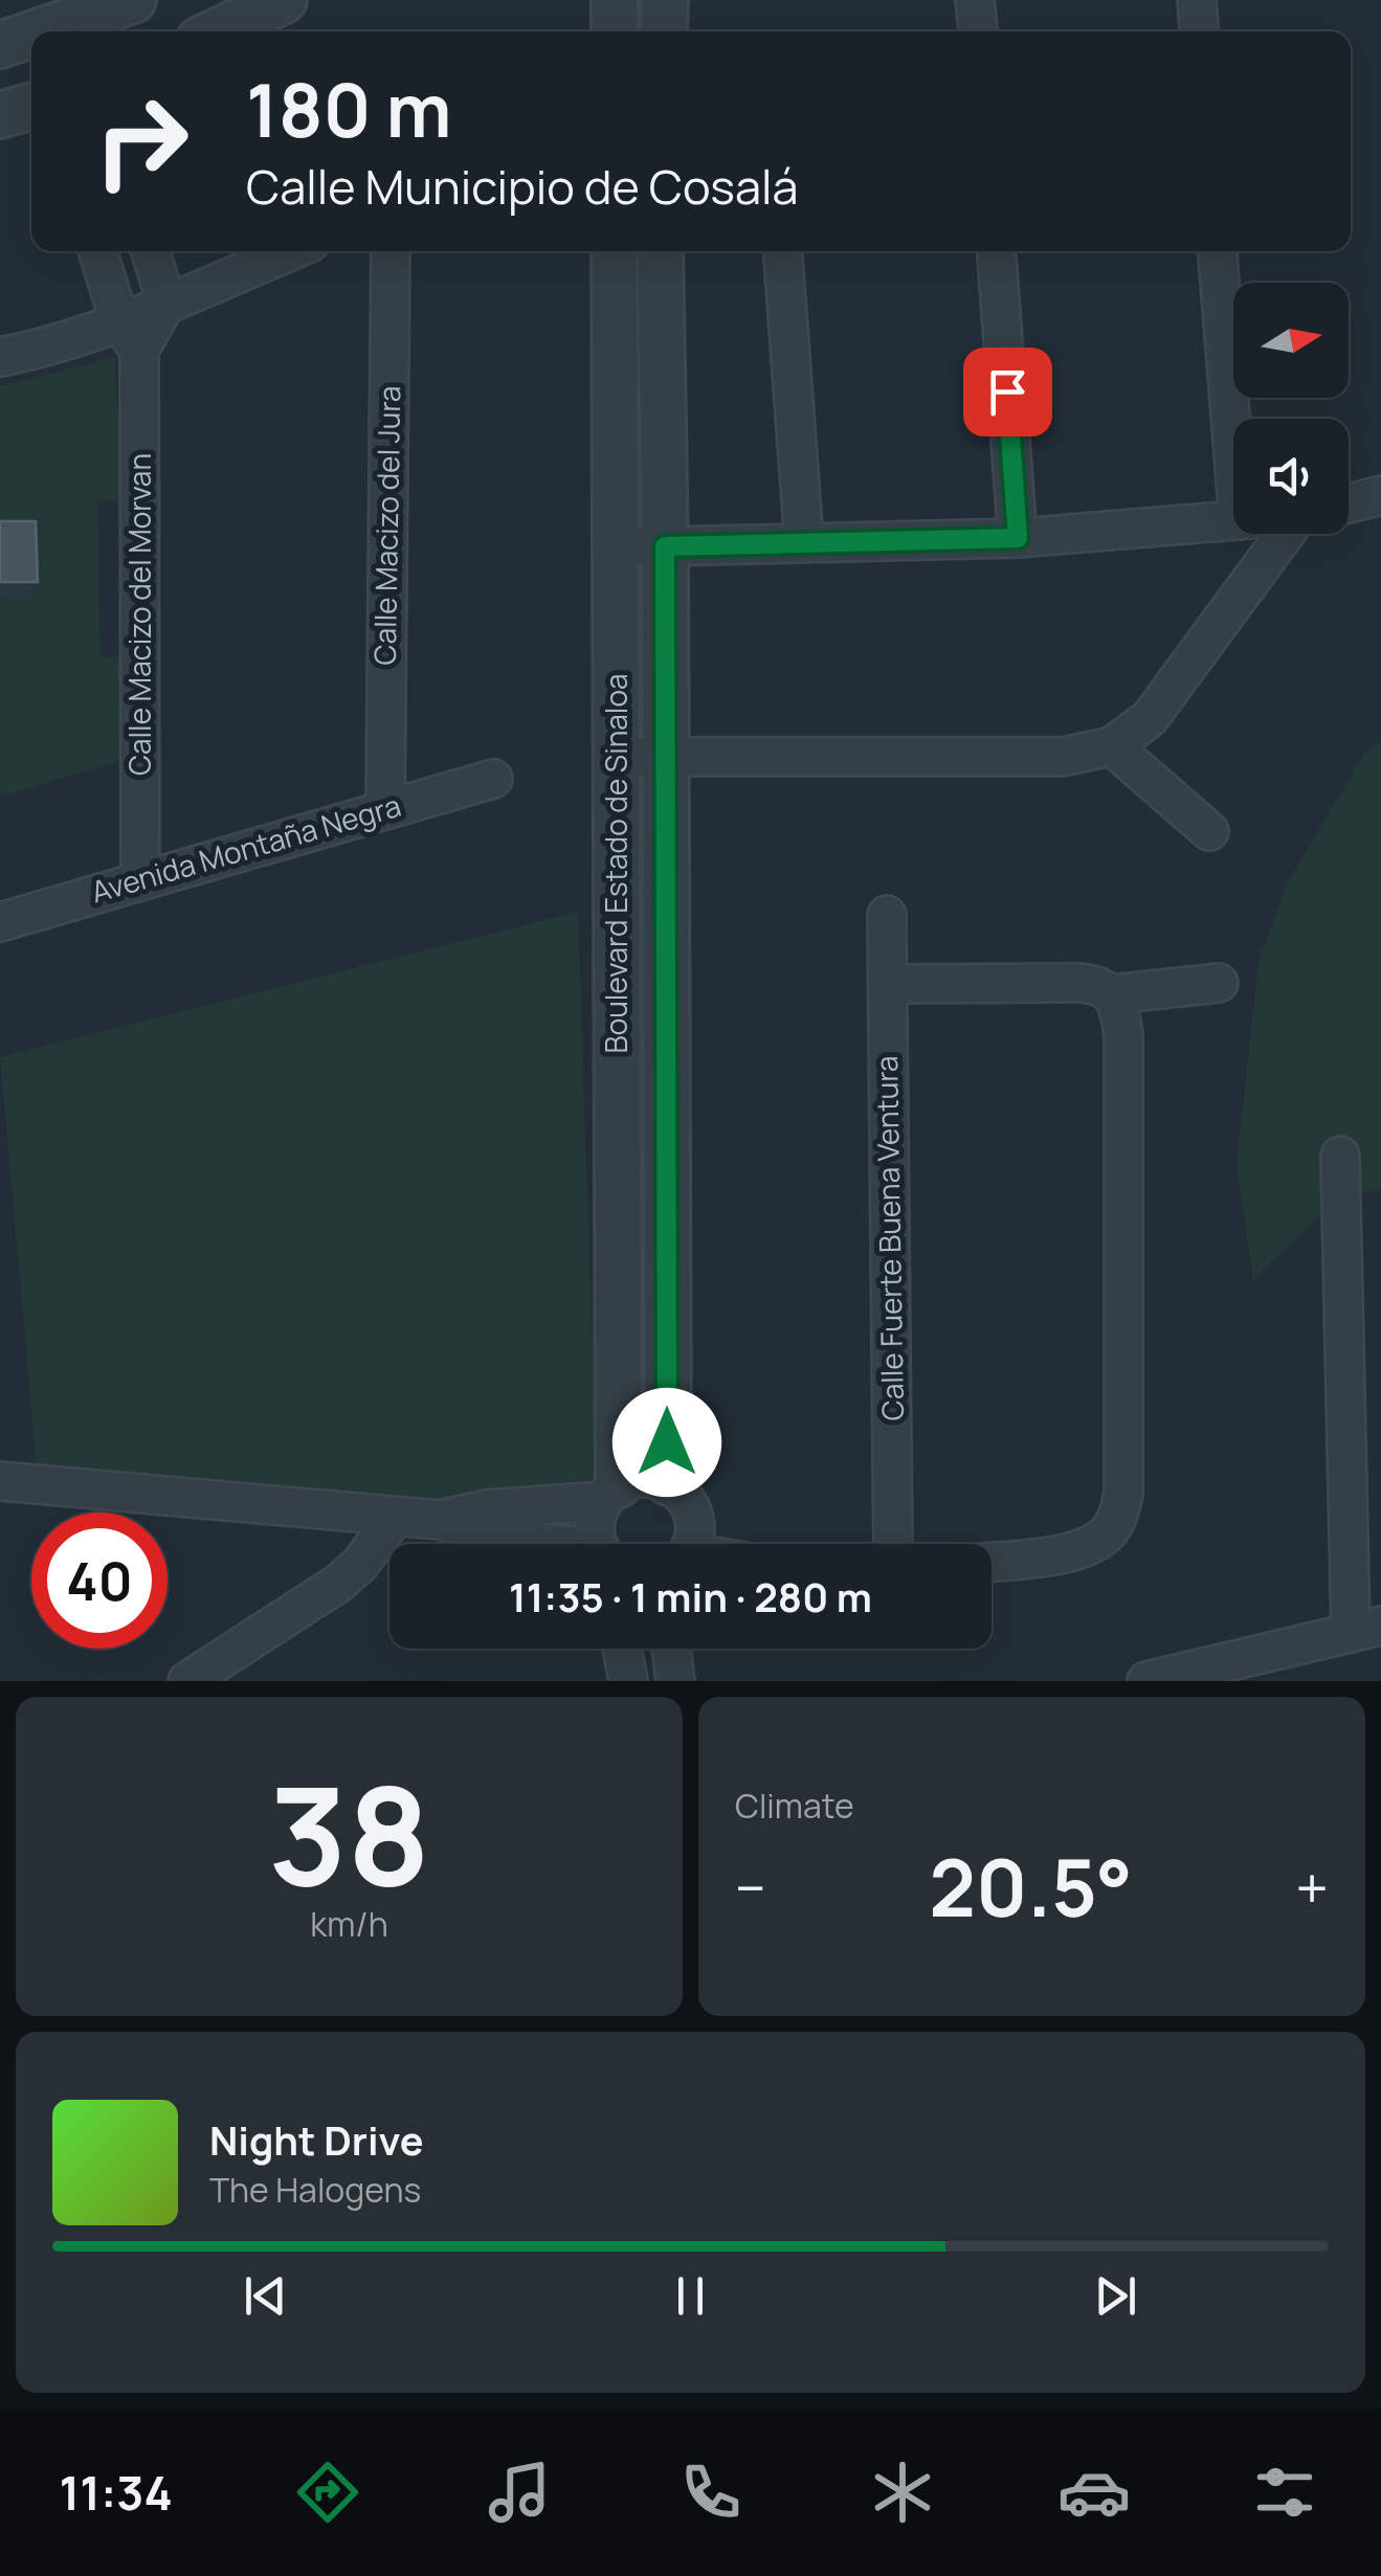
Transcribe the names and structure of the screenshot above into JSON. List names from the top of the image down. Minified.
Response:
{"streets":{"street":["Calle Macizo del Jura","Calle Macizo del Morvan","Avenida Montaña Negra","Boulevard Estado de Sinaloa","Calle Fuerte Buena Ventura"]},"crossings":[["Calle Macizo del Jura","Avenida Montaña Negra"],["Calle Macizo del Morvan","Avenida Montaña Negra"]],"north":"right","page":{"turn":["180 m","Calle Municipio de Cosalá"],"limit":"40","trip":"11:35 · 1 min · 280 m","tile":[["38","km/h"],"Climate"],"heat":["−","20.5°","+"],"song":["Night Drive","The Halogens"],"tabs":"11:34"}}
